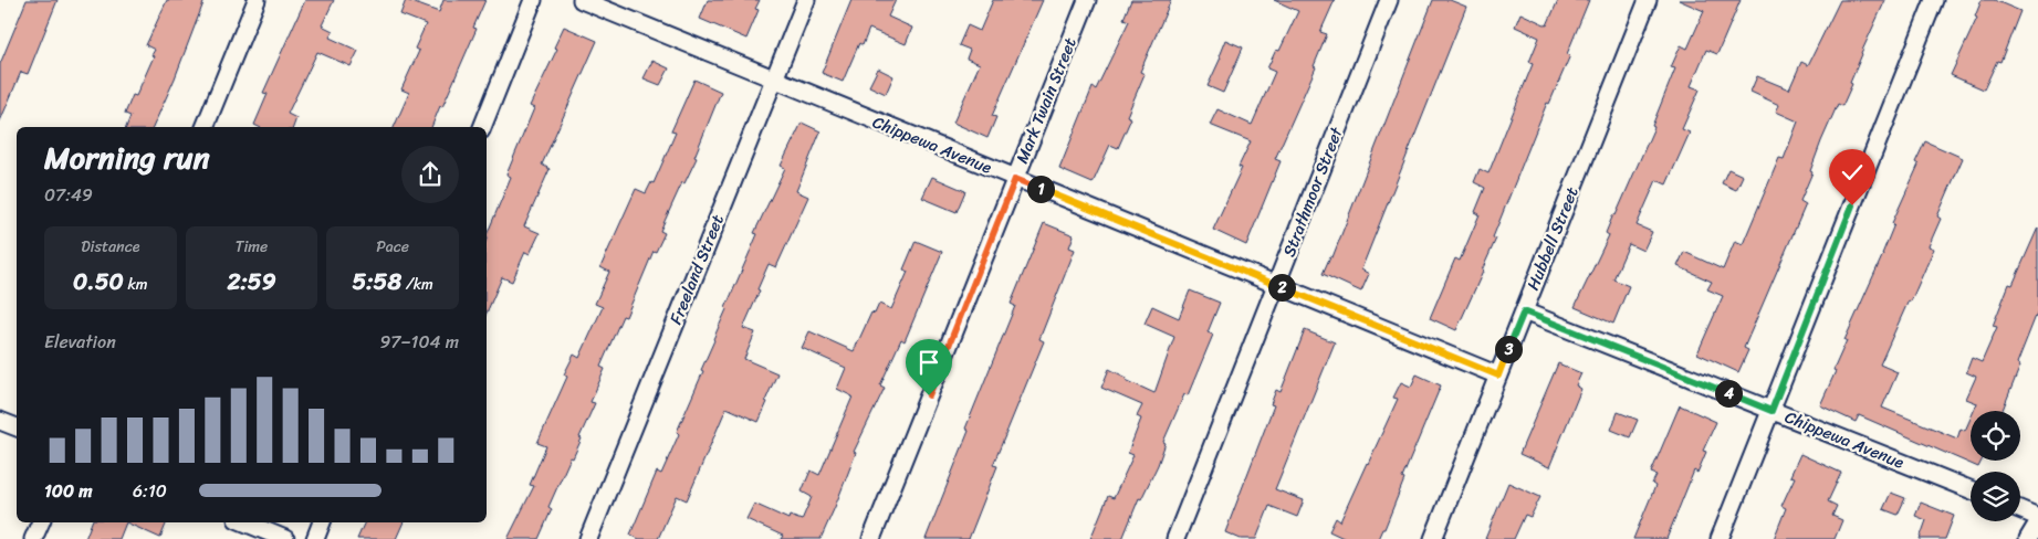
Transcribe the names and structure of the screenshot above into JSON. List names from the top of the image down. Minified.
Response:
{"streets":{"street":["Mark Twain Street","Chippewa Avenue","Strathmoor Street","Hubbell Street","Freeland Street"]},"crossings":[["Mark Twain Street","Chippewa Avenue"],["Chippewa Avenue","Strathmoor Street"],["Chippewa Avenue","Hubbell Street"],["Chippewa Avenue","Freeland Street"]],"page":{"heading":["Morning run","07:49"],"pins":["1","2","3","4"],"stats":[["Distance","0.50 km"],["Time","2:59"],["Pace","5:58 /km"]],"chart":["Elevation","97–104 m"],"list":[{"name":"100 m","note":"6:10"}]}}
